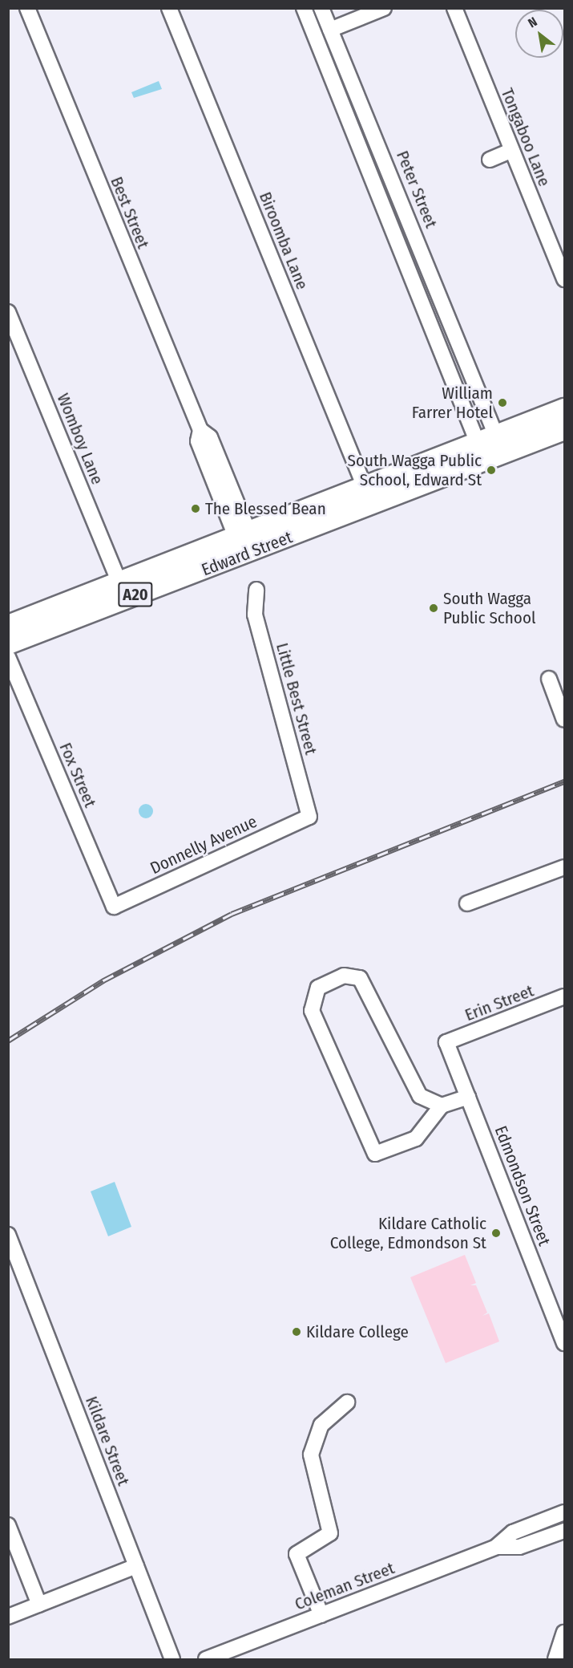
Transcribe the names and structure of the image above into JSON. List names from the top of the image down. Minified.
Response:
{"streets":{"highway":["Edward Street","A20"],"street":["Tongaboo Lane","Peter Street","Best Street","Biroomba Lane","Womboy Lane","Little Best Street","Fox Street","Donnelly Avenue","Erin Street","Edmondson Street","Kildare Street","Coleman Street"]},"crossings":[["Peter Street","Edward Street"],["Best Street","Edward Street"],["Biroomba Lane","Edward Street"],["Womboy Lane","Edward Street"],["Little Best Street","Donnelly Avenue"],["Fox Street","Donnelly Avenue"],["Erin Street","Edmondson Street"]],"places":["William Farrer Hotel","South Wagga Public School, Edward St","The Blessed Bean","South Wagga Public School","Kildare Catholic College, Edmondson St","Kildare College"],"north":"top left"}
